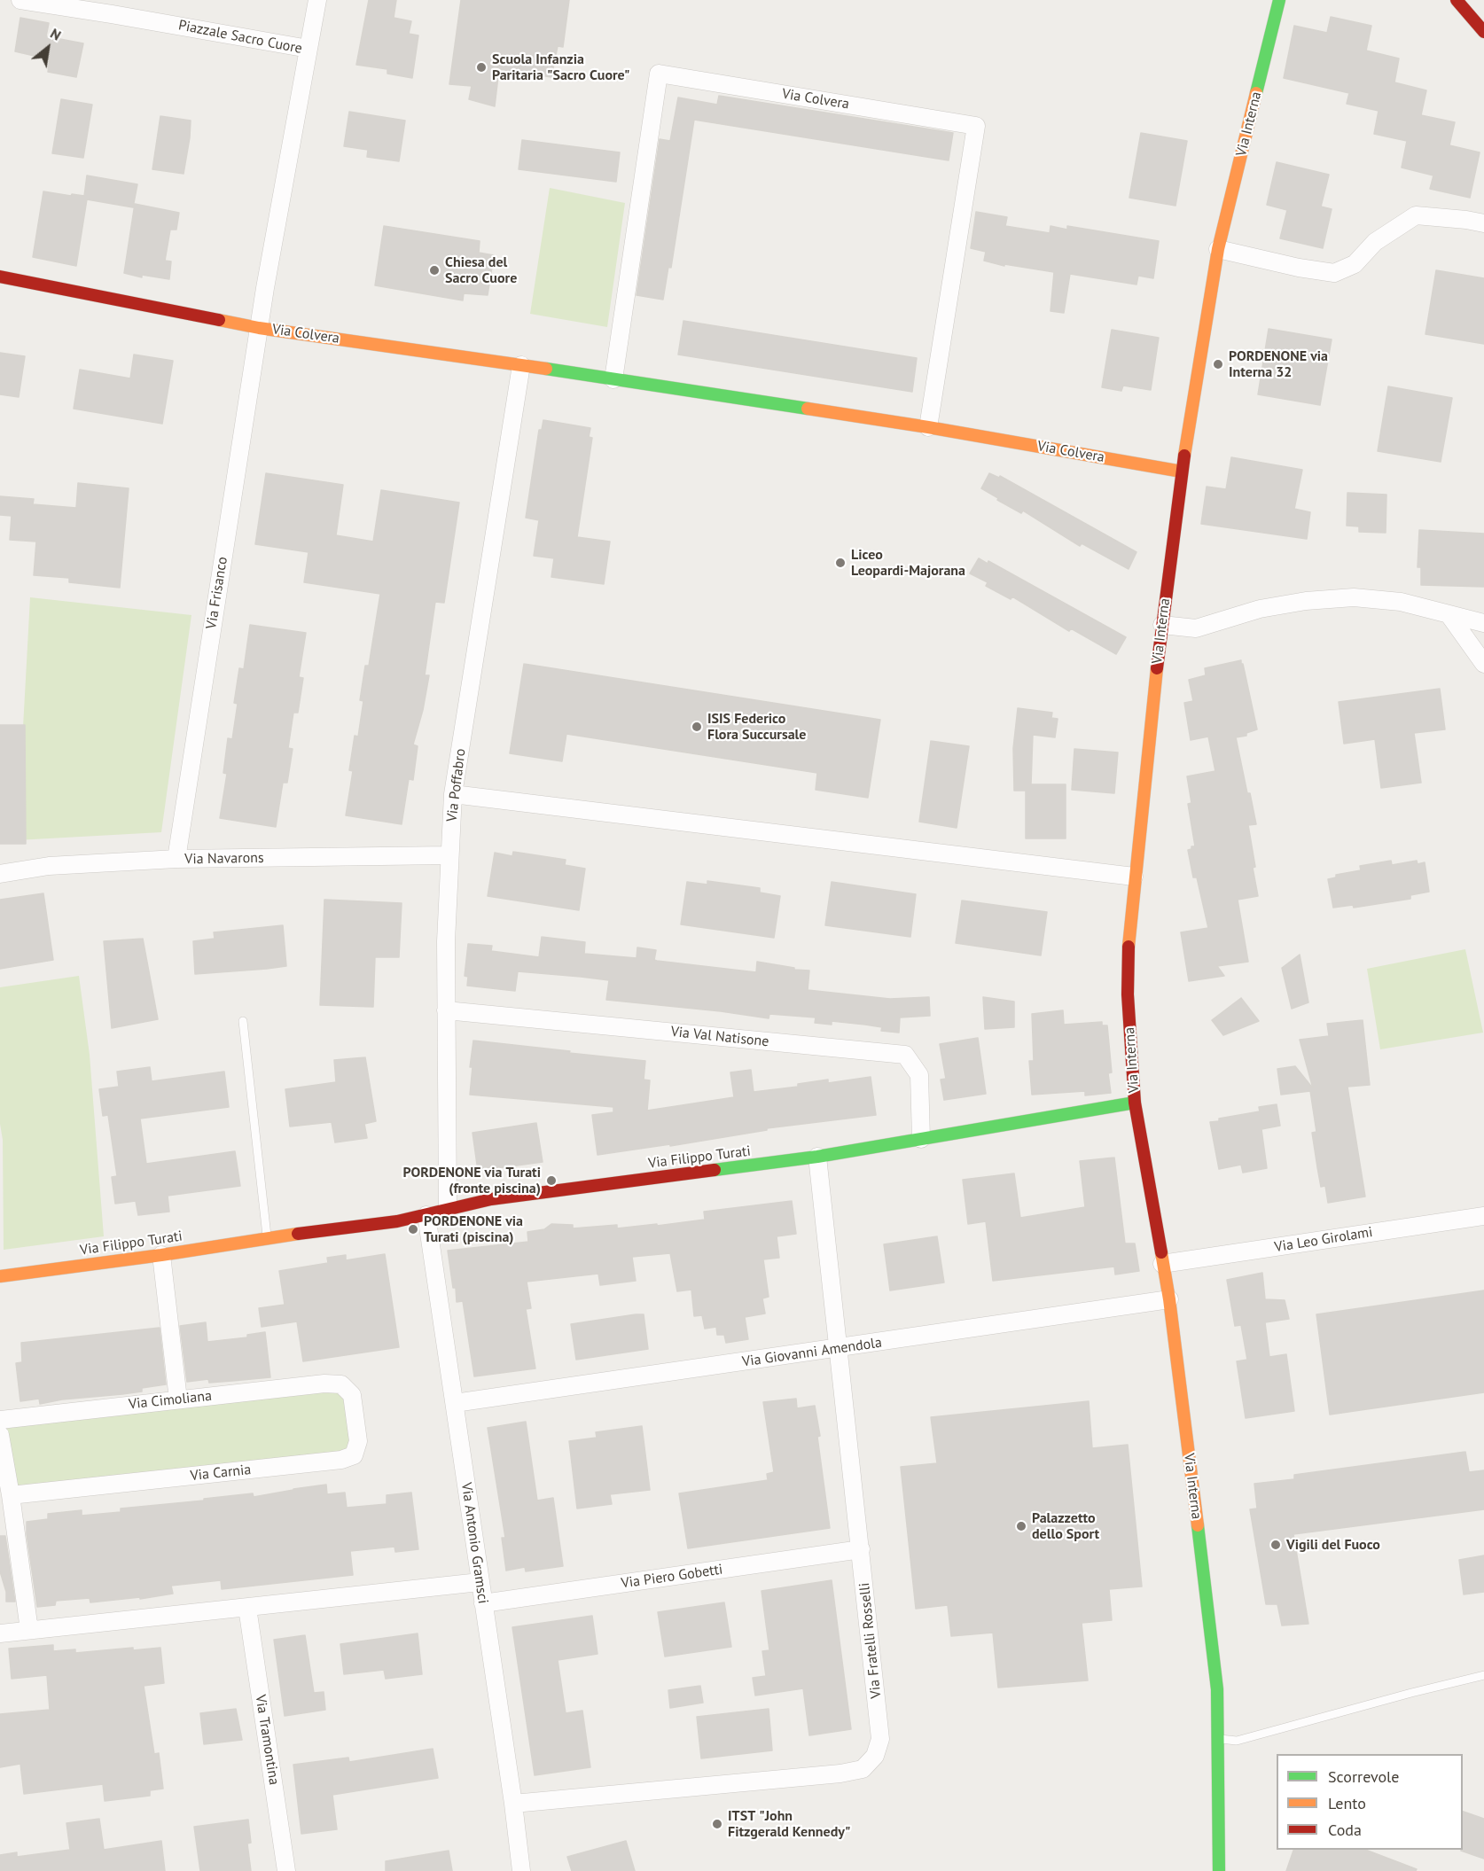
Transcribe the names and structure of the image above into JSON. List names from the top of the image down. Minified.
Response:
{"streets":{"street":["Piazzale Sacro Cuore","Via Colvera","Via Interna","Via Frisanco","Via Poffabro","Via Navarons","Via Val Natisone","Via Filippo Turati","Via Leo Girolami","Via Giovanni Amendola","Via Cimoliana","Via Carnia","Via Antonio Gramsci","Via Piero Gobetti","Via Fratelli Rosselli","Via Tramontina"]},"crossings":[["Piazzale Sacro Cuore","Via Colvera"],["Piazzale Sacro Cuore","Via Frisanco"],["Via Colvera","Via Interna"],["Via Colvera","Via Frisanco"],["Via Colvera","Via Poffabro"],["Via Interna","Via Filippo Turati"],["Via Interna","Via Leo Girolami"],["Via Interna","Via Giovanni Amendola"],["Via Frisanco","Via Navarons"],["Via Poffabro","Via Navarons"],["Via Poffabro","Via Val Natisone"],["Via Poffabro","Via Filippo Turati"],["Via Val Natisone","Via Filippo Turati"],["Via Filippo Turati","Via Antonio Gramsci"],["Via Filippo Turati","Via Fratelli Rosselli"],["Via Giovanni Amendola","Via Antonio Gramsci"],["Via Giovanni Amendola","Via Fratelli Rosselli"],["Via Cimoliana","Via Carnia"],["Via Antonio Gramsci","Via Piero Gobetti"],["Via Antonio Gramsci","Via Fratelli Rosselli"],["Via Piero Gobetti","Via Fratelli Rosselli"]],"places":["Scuola Infanzia Paritaria \"Sacro Cuore\"","Chiesa del Sacro Cuore","PORDENONE via Interna 32","Liceo Leopardi-Majorana","ISIS Federico Flora Succursale","PORDENONE via Turati (fronte piscina)","PORDENONE via Turati (piscina)","Palazzetto dello Sport","Vigili del Fuoco","ITST \"John Fitzgerald Kennedy\""],"legend":["Scorrevole","Lento","Coda"],"north":"top right"}
